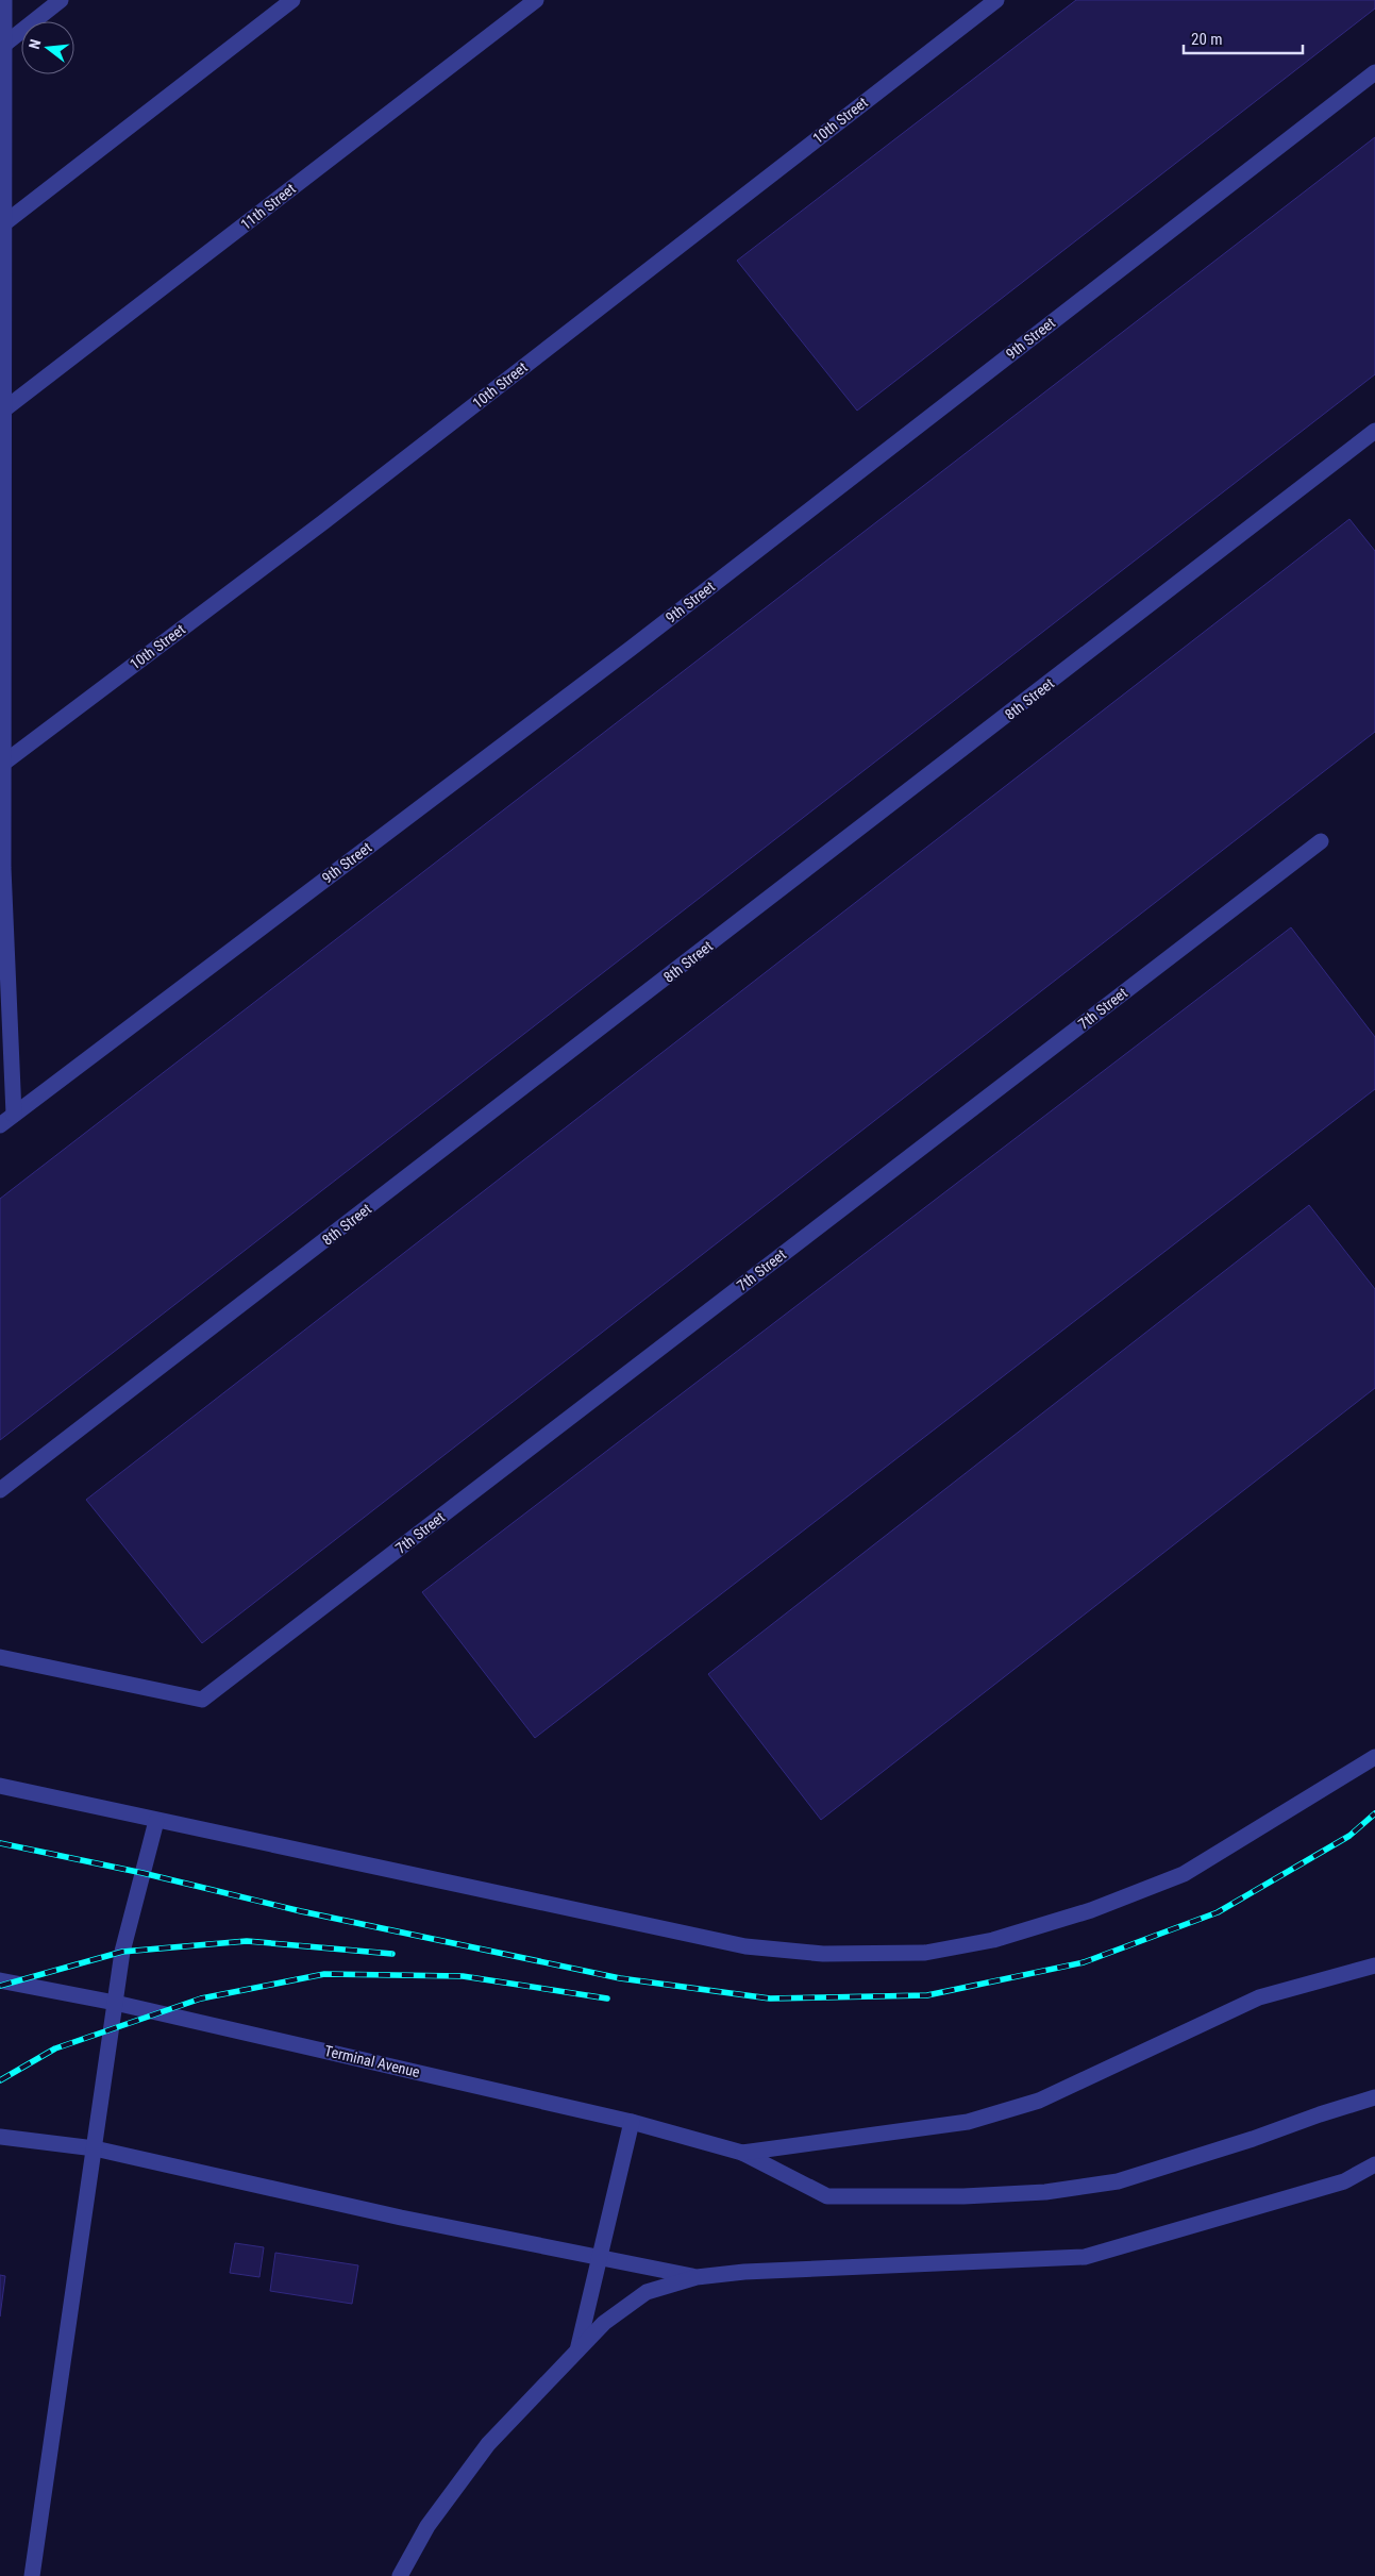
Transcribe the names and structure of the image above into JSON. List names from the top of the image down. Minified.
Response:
{"streets":{"street":["10th Street","11th Street","9th Street","8th Street","7th Street","Terminal Avenue"]},"scale_bar":"20 m","north":"left"}
